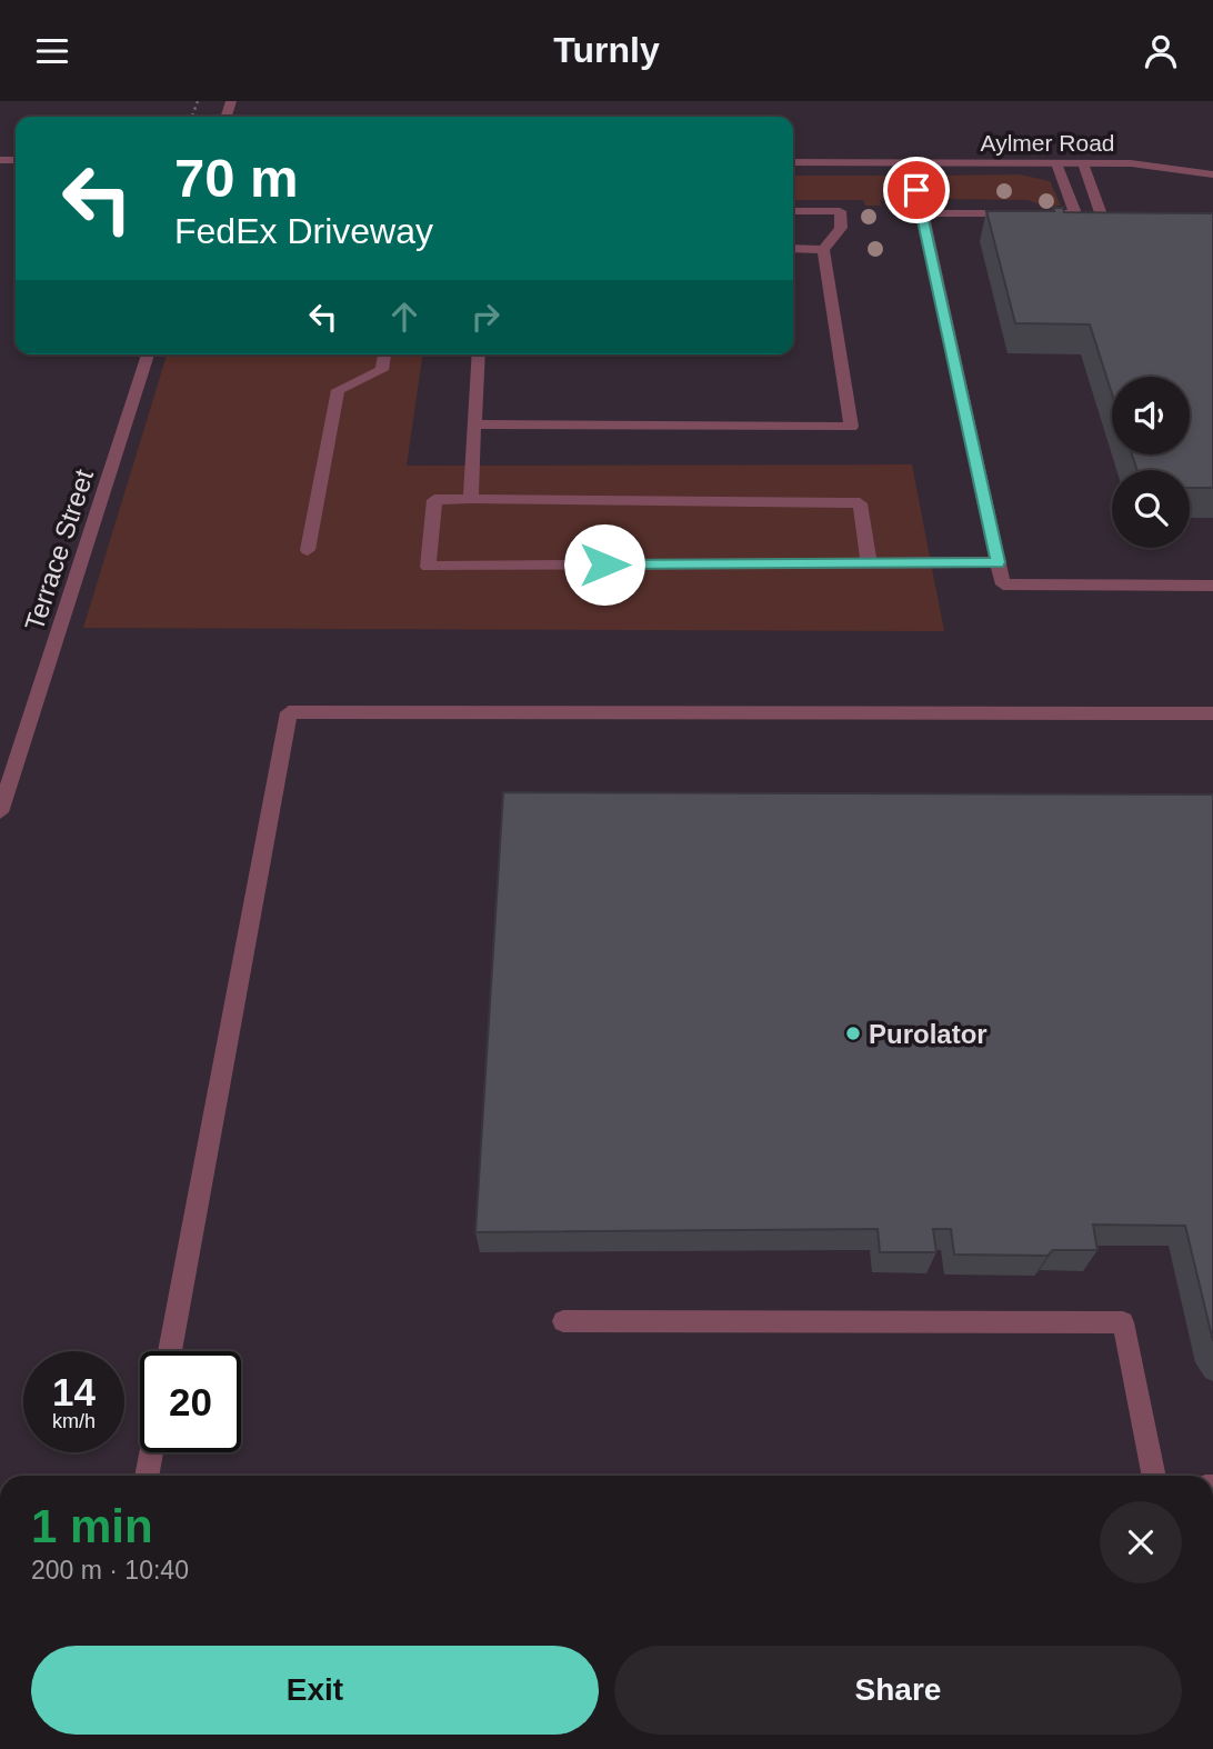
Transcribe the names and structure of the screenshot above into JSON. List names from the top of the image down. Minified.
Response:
{"streets":{"street":["Aylmer Road","Terrace Street"]},"places":["Purolator"],"page":{"header":"Turnly","turn":["70 m","FedEx Driveway"],"speed":"14 km/h","limit":"20","heading":["1 min","200 m · 10:40"],"buttons":["Exit","Share"]}}
